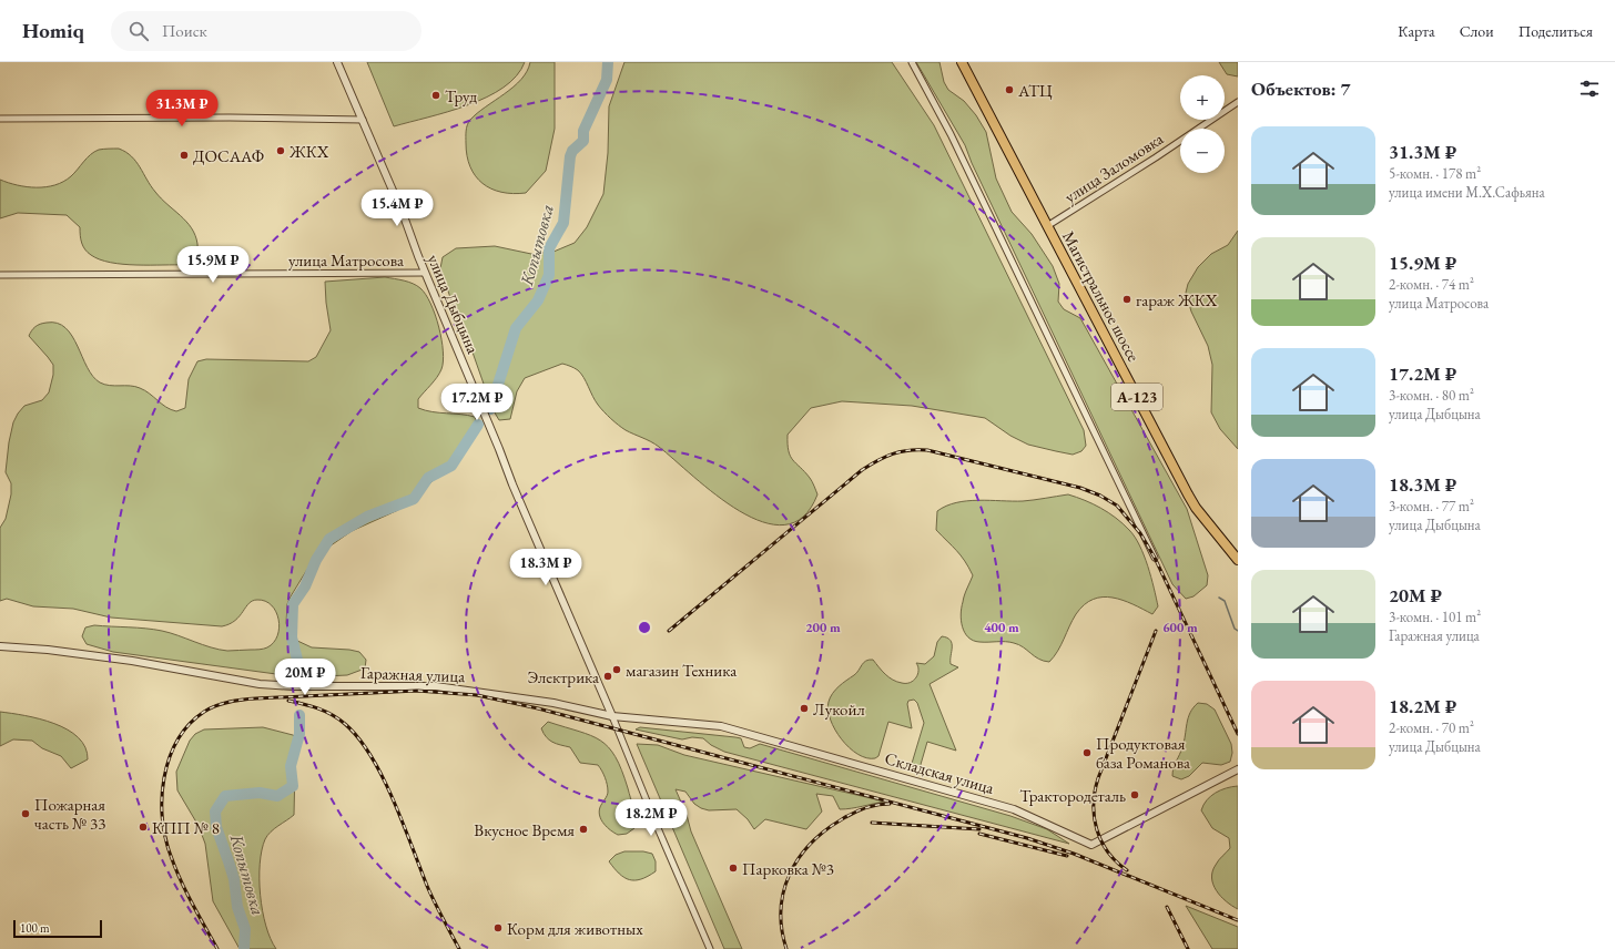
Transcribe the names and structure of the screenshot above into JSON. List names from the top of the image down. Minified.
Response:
{"streets":{"main road":["Магистральное шоссе","А-123"],"street":["улица Заломовка","улица Матросова","улица Дыбцына","Гаражная улица","Складская улица"]},"crossings":[["улица Заломовка","Магистральное шоссе"],["улица Матросова","улица Дыбцына"],["улица Дыбцына","Гаражная улица"],["улица Дыбцына","Складская улица"],["Гаражная улица","Складская улица"]],"water":["Копытовка"],"places":["АТЦ","Труд","ЖКХ","ДОСААФ","гараж ЖКХ","магазин Техника","Электрика","Лукойл","Продуктовая база Романова","Трактородеталь","Пожарная часть № 33","КПП № 8","Вкусное Время","Парковка №3","Корм для животных"],"scale_bar":"100 m","page":{"header":"Homiq","search":"Поиск","nav":["Карта","Слои","Поделиться"],"heading":"Объектов: 7","map_buttons":["+","−"],"price":["31.3M ₽","15.4M ₽","15.9M ₽","17.2M ₽","18.3M ₽","20M ₽","18.2M ₽"],"list":[{"name":"31.3M ₽","note":"5-комн. · 178 m² · улица имени М.Х.Сафьяна"},{"name":"15.9M ₽","note":"2-комн. · 74 m² · улица Матросова"},{"name":"17.2M ₽","note":"3-комн. · 80 m² · улица Дыбцына"},{"name":"18.3M ₽","note":"3-комн. · 77 m² · улица Дыбцына"},{"name":"20M ₽","note":"3-комн. · 101 m² · Гаражная улица"},{"name":"18.2M ₽","note":"2-комн. · 70 m² · улица Дыбцына"}],"scale":"100 m"},"rings":["200 m","400 m","600 m"]}
